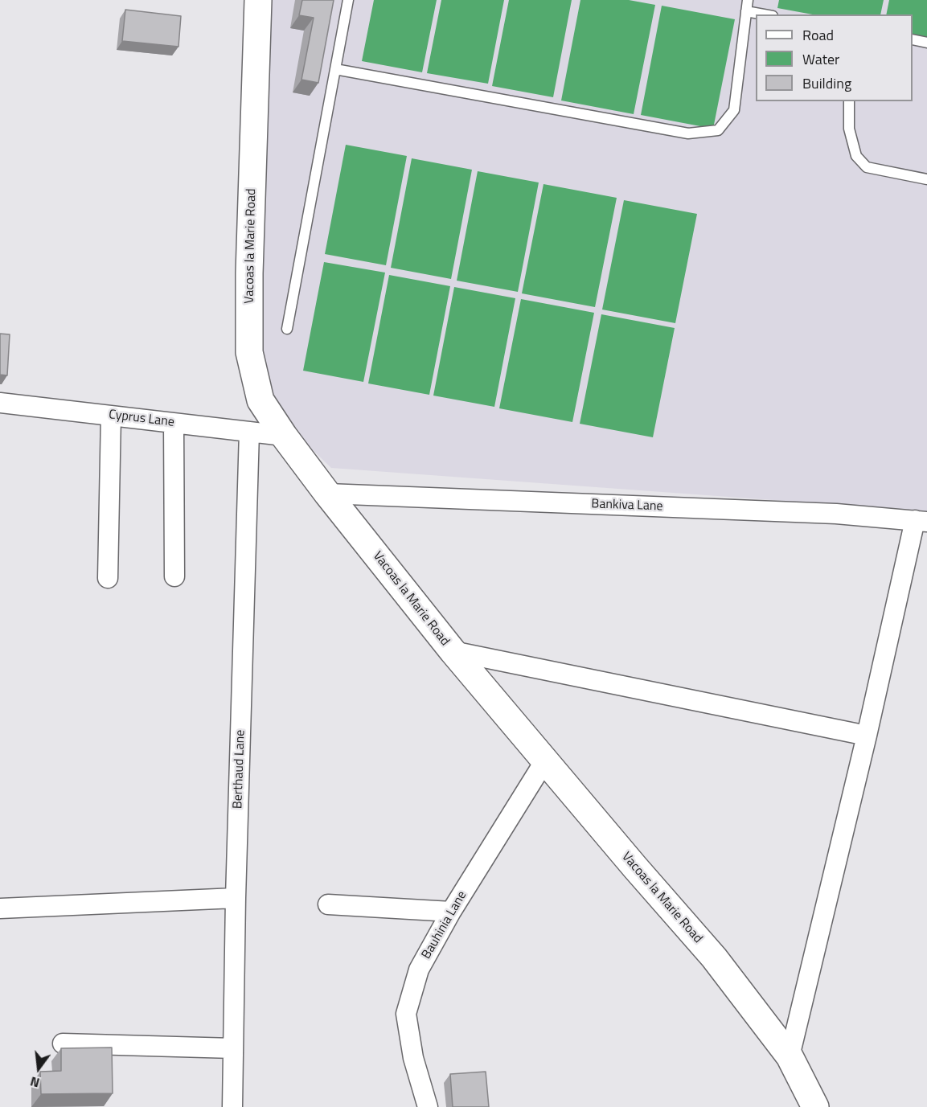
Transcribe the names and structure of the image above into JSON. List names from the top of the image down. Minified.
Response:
{"streets":{"main road":["Vacoas la Marie Road"],"street":["Cyprus Lane","Bankiva Lane","Berthaud Lane","Bauhinia Lane"]},"crossings":[["Vacoas la Marie Road","Cyprus Lane"],["Vacoas la Marie Road","Bankiva Lane"],["Vacoas la Marie Road","Bauhinia Lane"],["Cyprus Lane","Berthaud Lane"]],"legend":["Road","Water","Building"],"north":"bottom"}
